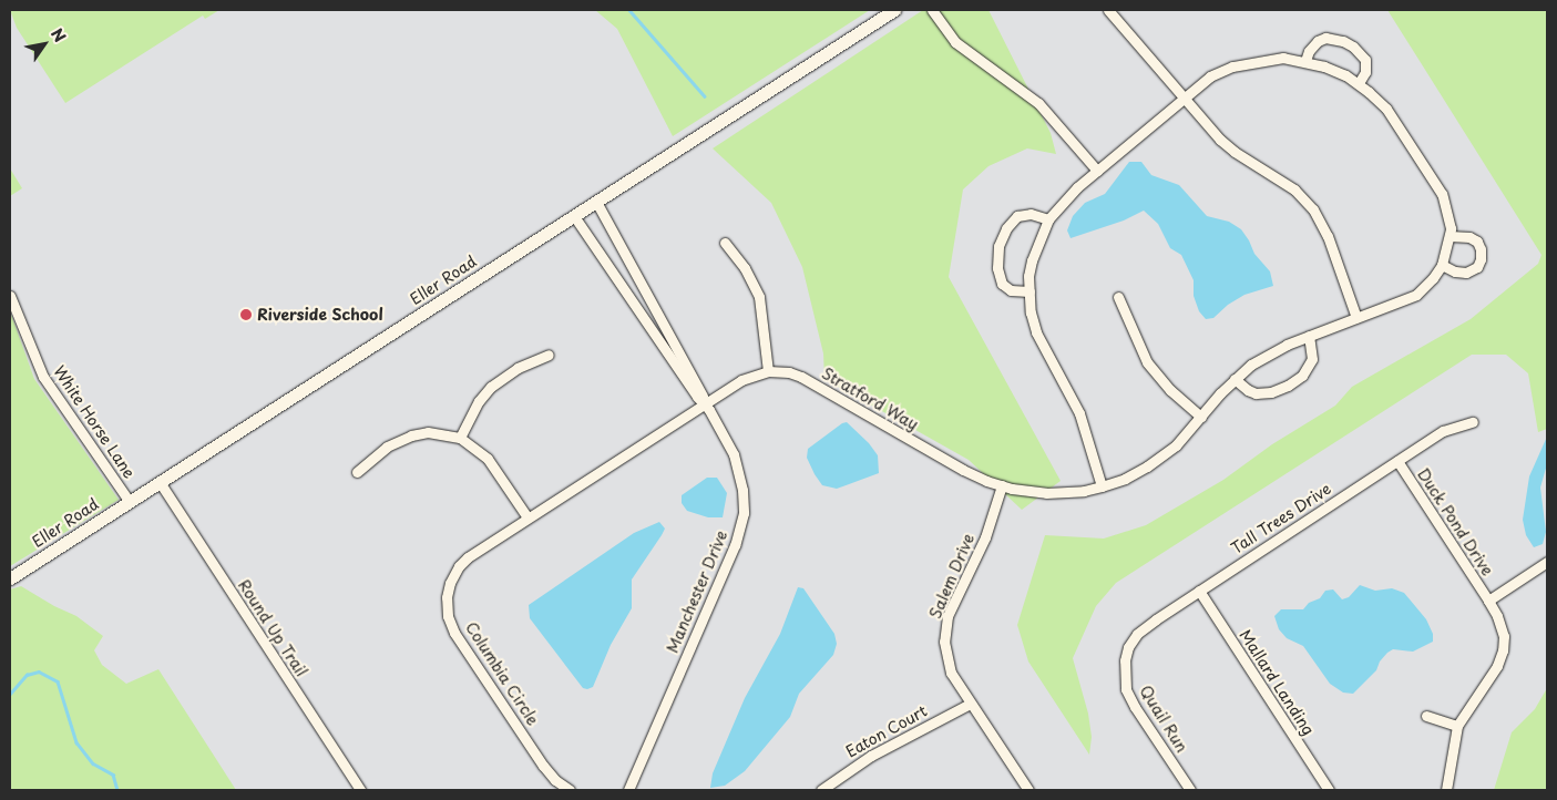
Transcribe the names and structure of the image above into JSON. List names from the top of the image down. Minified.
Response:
{"streets":{"street":["Eller Road","Stratford Way","White Horse Lane","Tall Trees Drive","Duck Pond Drive","Salem Drive","Manchester Drive","Round Up Trail","Columbia Circle","Mallard Landing","Quail Run","Eaton Court"]},"crossings":[["Eller Road","White Horse Lane"],["Eller Road","Manchester Drive"],["Eller Road","Round Up Trail"],["Stratford Way","Salem Drive"],["Stratford Way","Manchester Drive"],["Stratford Way","Columbia Circle"],["Tall Trees Drive","Duck Pond Drive"],["Tall Trees Drive","Mallard Landing"],["Tall Trees Drive","Quail Run"],["Salem Drive","Eaton Court"]],"places":["Riverside School"],"north":"top right"}
